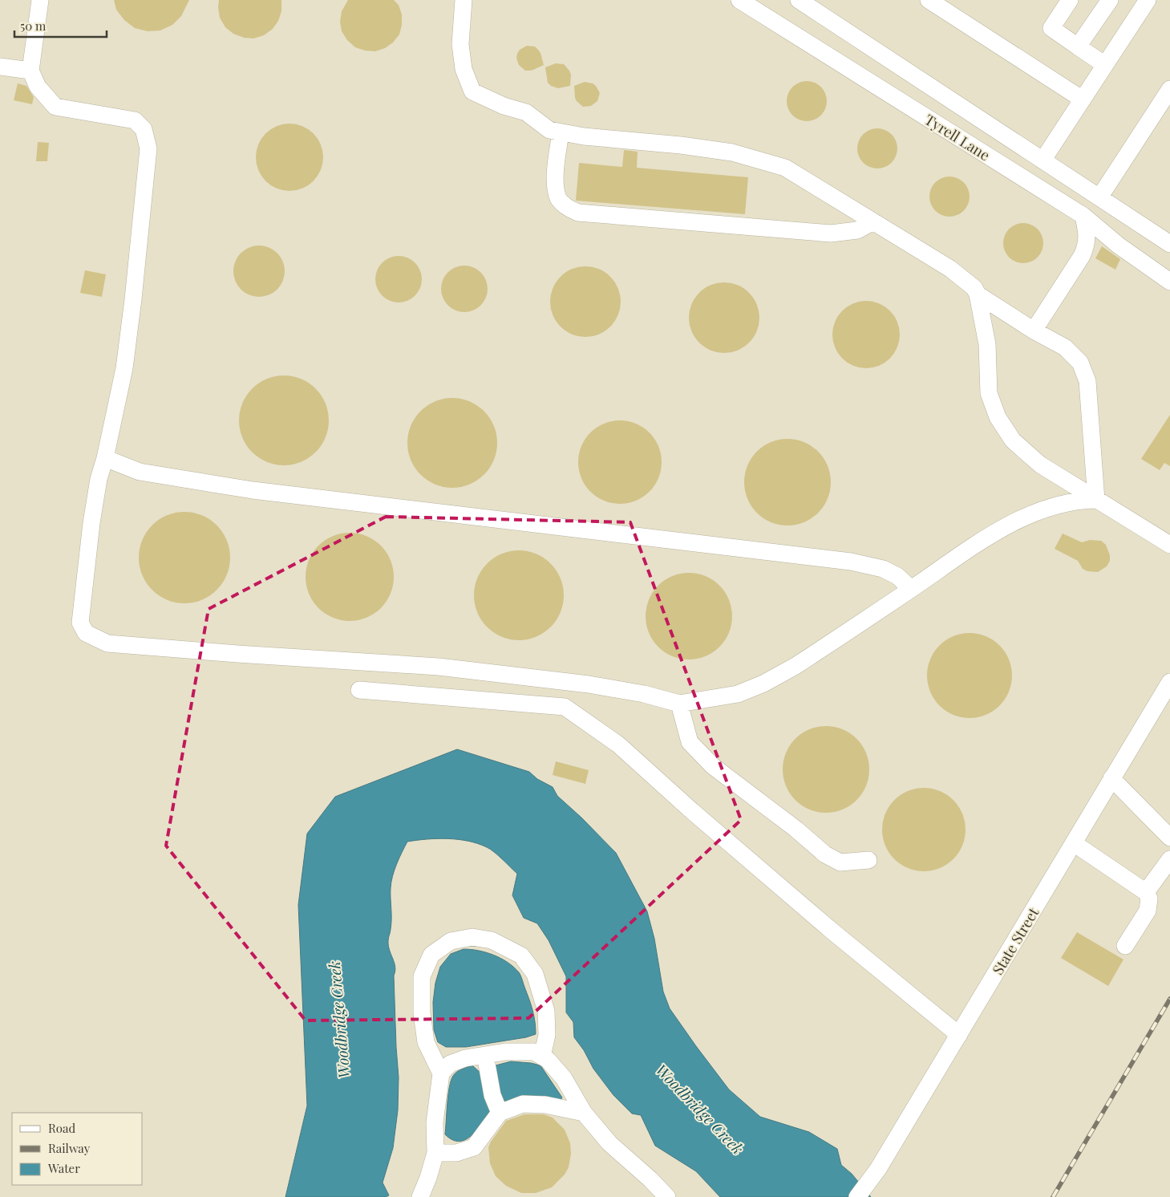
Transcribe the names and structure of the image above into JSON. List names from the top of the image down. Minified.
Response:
{"streets":{"street":["Tyrell Lane","State Street"]},"water":["Woodbridge Creek"],"legend":["Road","Railway","Water"],"scale_bar":"50 m"}
